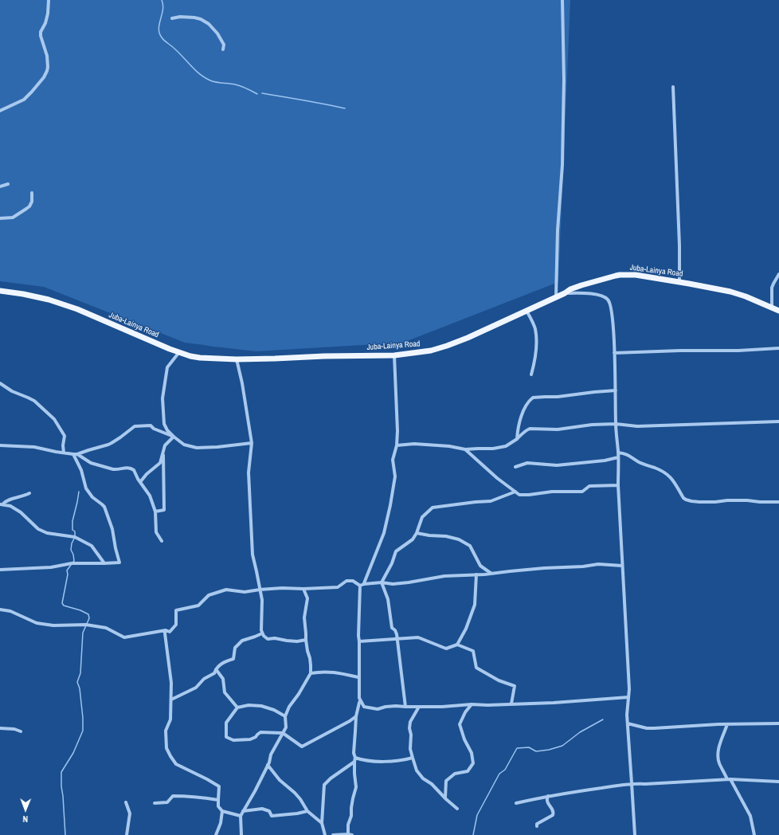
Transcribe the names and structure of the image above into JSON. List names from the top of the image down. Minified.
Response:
{"streets":{"main road":["Juba-Lainya Road"]},"north":"bottom"}
